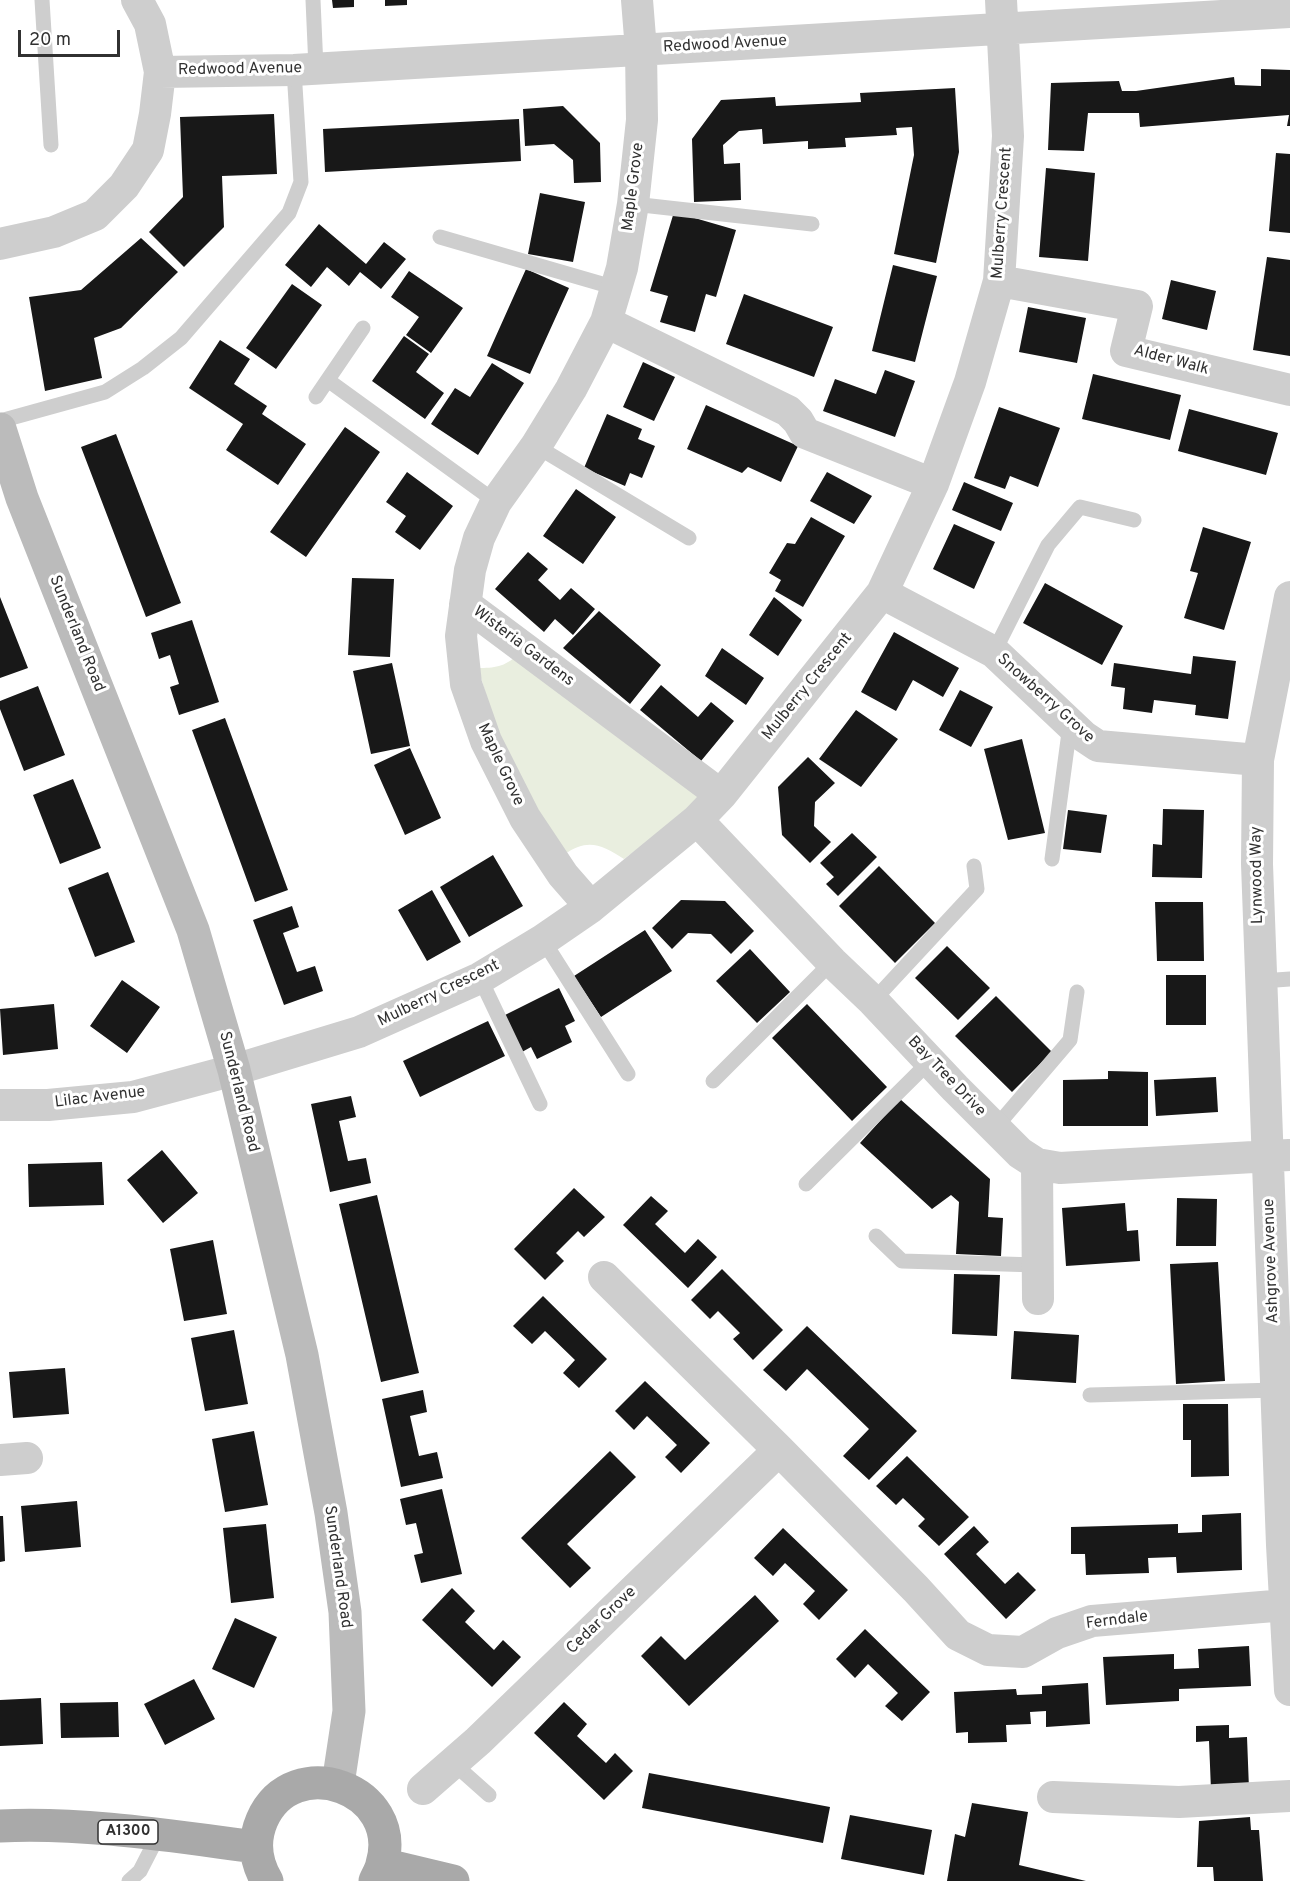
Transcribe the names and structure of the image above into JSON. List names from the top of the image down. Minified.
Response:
{"streets":{"main road":["A1300"],"street":["Redwood Avenue","Maple Grove","Mulberry Crescent","Alder Walk","Sunderland Road","Wisteria Gardens","Snowberry Grove","Lynwood Way","Bay Tree Drive","Lilac Avenue","Ashgrove Avenue","Cedar Grove","Ferndale"]},"crossings":[["Redwood Avenue","Maple Grove"],["Redwood Avenue","Mulberry Crescent"],["Maple Grove","Mulberry Crescent"],["Maple Grove","Wisteria Gardens"],["Mulberry Crescent","Alder Walk"],["Mulberry Crescent","Sunderland Road"],["Mulberry Crescent","Wisteria Gardens"],["Mulberry Crescent","Snowberry Grove"],["Mulberry Crescent","Bay Tree Drive"],["Mulberry Crescent","Lilac Avenue"],["Sunderland Road","Lilac Avenue"],["Snowberry Grove","Lynwood Way"],["Lynwood Way","Bay Tree Drive"],["Lynwood Way","Ashgrove Avenue"],["Bay Tree Drive","Ashgrove Avenue"],["Ashgrove Avenue","Ferndale"],["Cedar Grove","Ferndale"]],"scale_bar":"20 m"}
